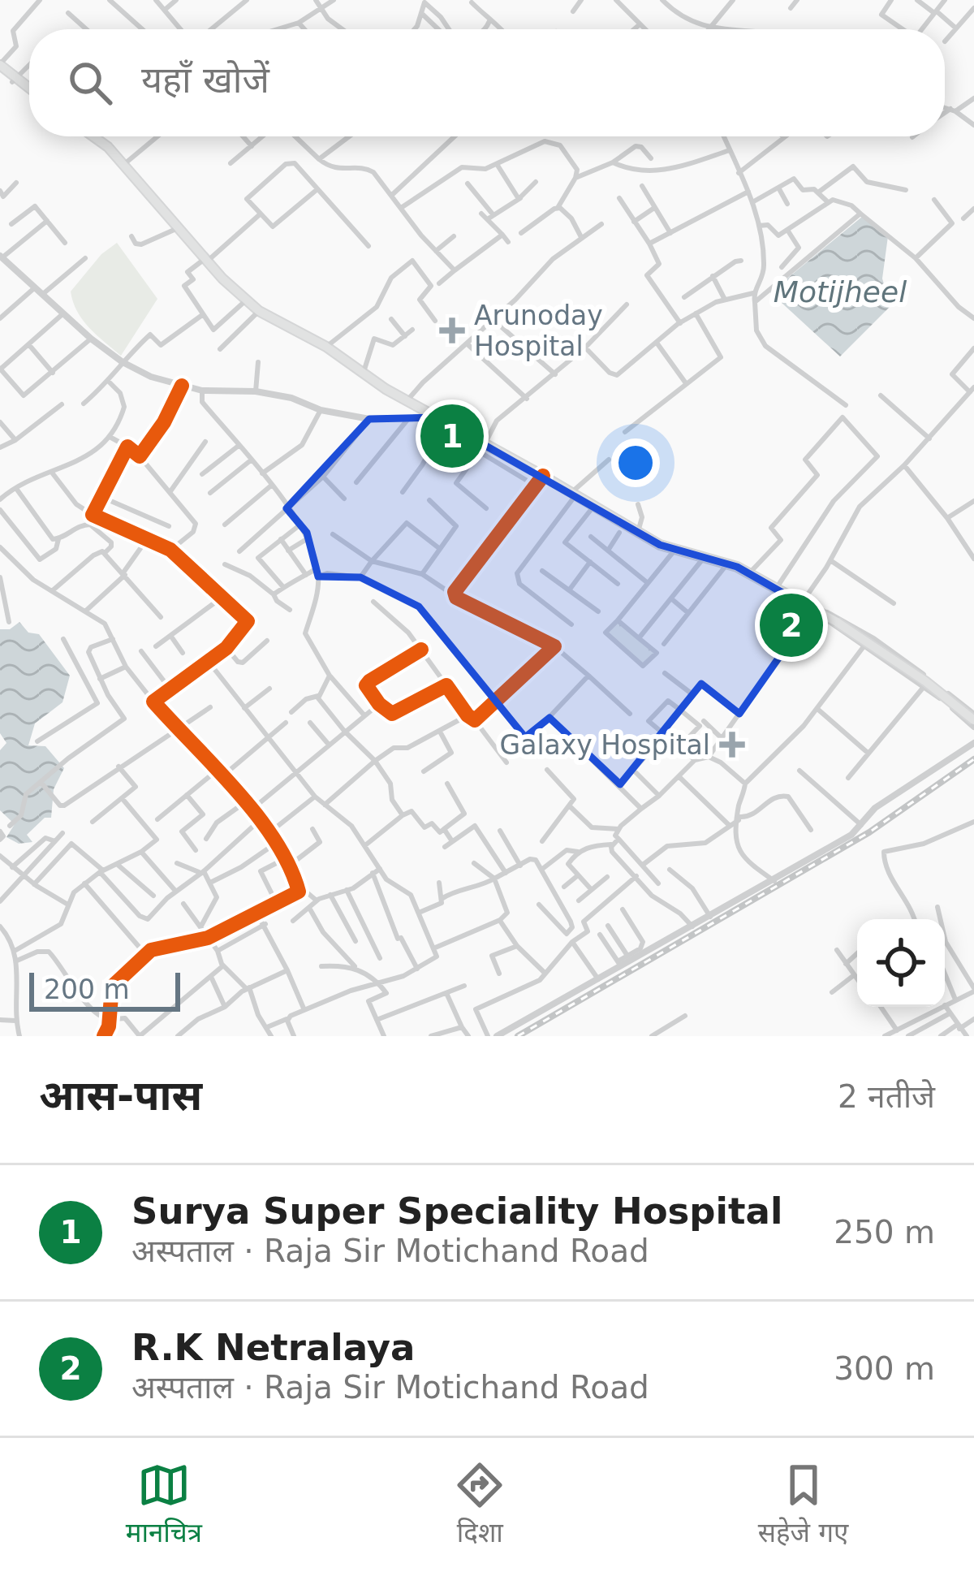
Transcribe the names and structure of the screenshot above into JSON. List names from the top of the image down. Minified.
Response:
{"water":["Motijheel"],"places":{"health":["Arunoday Hospital","Galaxy Hospital"]},"scale_bar":"200 m","page":{"search":"यहाँ खोजें","pins":["1","2"],"scale":"200 m","heading":["आस-पास","2 नतीजे"],"list":[{"mark":"1","name":"Surya Super Speciality Hospital","note":"अस्पताल · Raja Sir Motichand Road","value":"250 m"},{"mark":"2","name":"R.K Netralaya","note":"अस्पताल · Raja Sir Motichand Road","value":"300 m"}],"nav":["मानचित्र","दिशा","सहेजे गए"]}}
